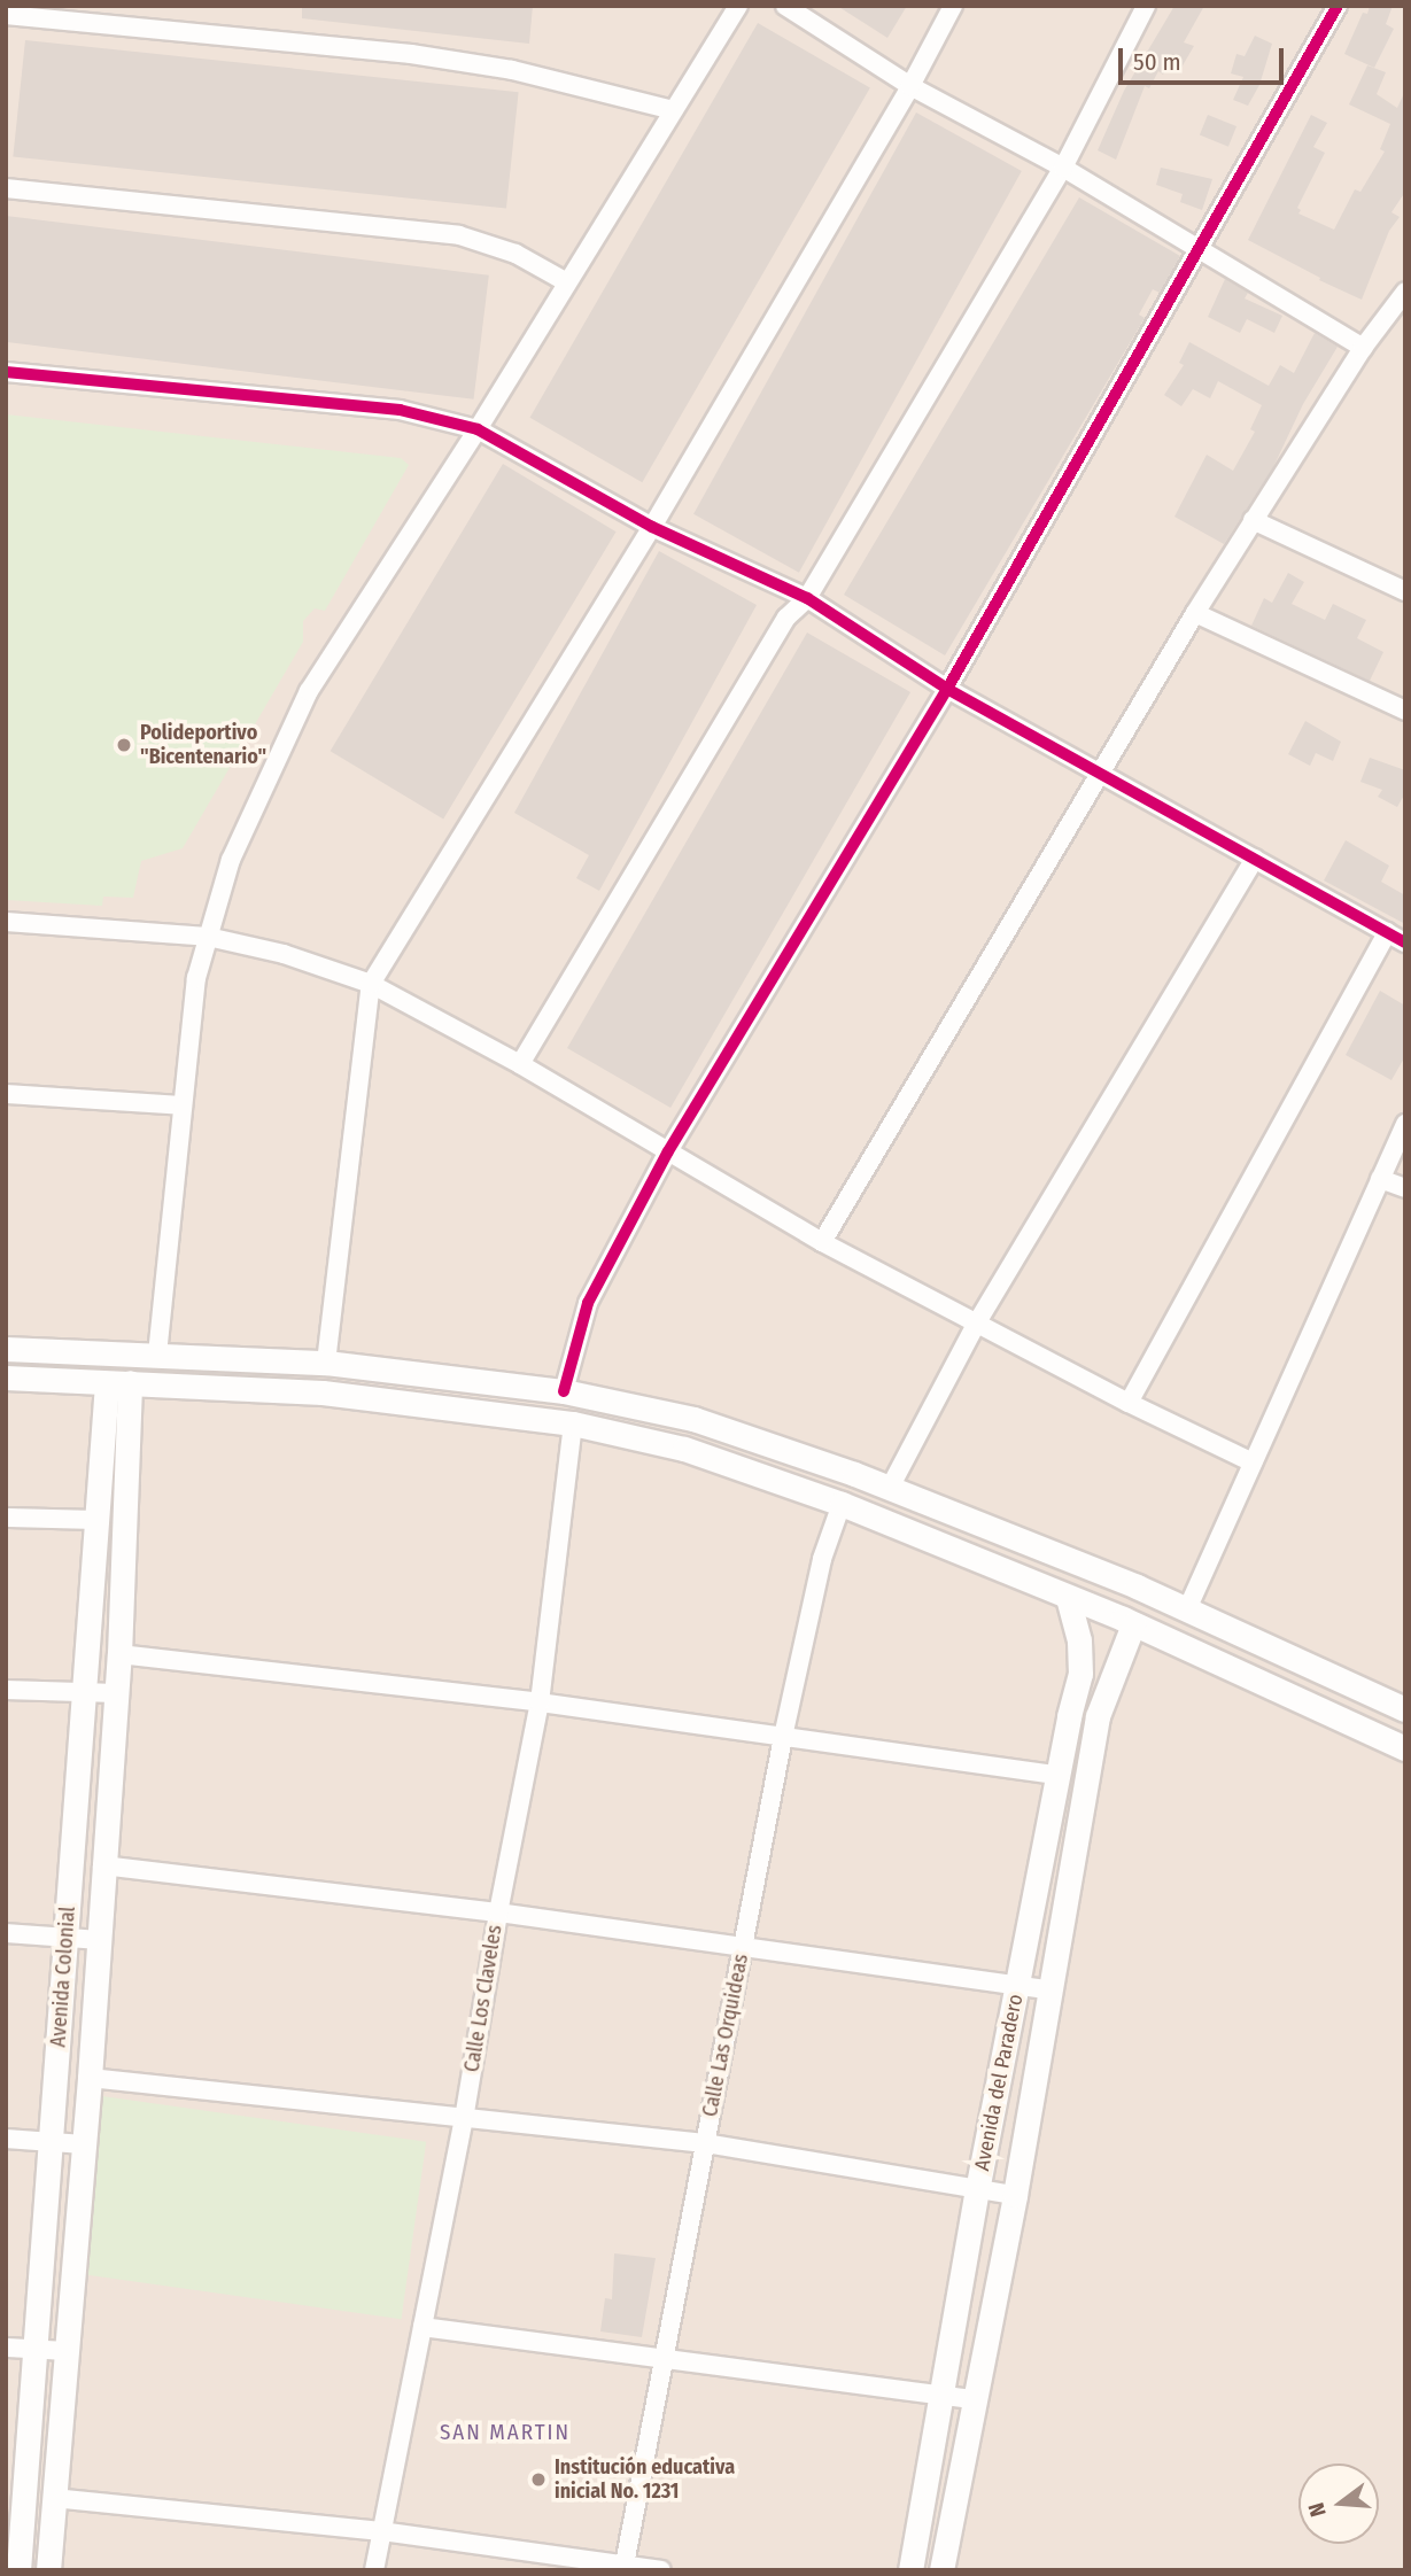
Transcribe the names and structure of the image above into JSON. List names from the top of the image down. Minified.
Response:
{"streets":{"street":["Avenida Colonial","Calle Los Claveles","Calle Las Orquideas","Avenida del Paradero"]},"districts":["SAN MARTIN"],"places":["Polideportivo \"Bicentenario\"","Institución educativa inicial No. 1231"],"scale_bar":"50 m","north":"left"}
